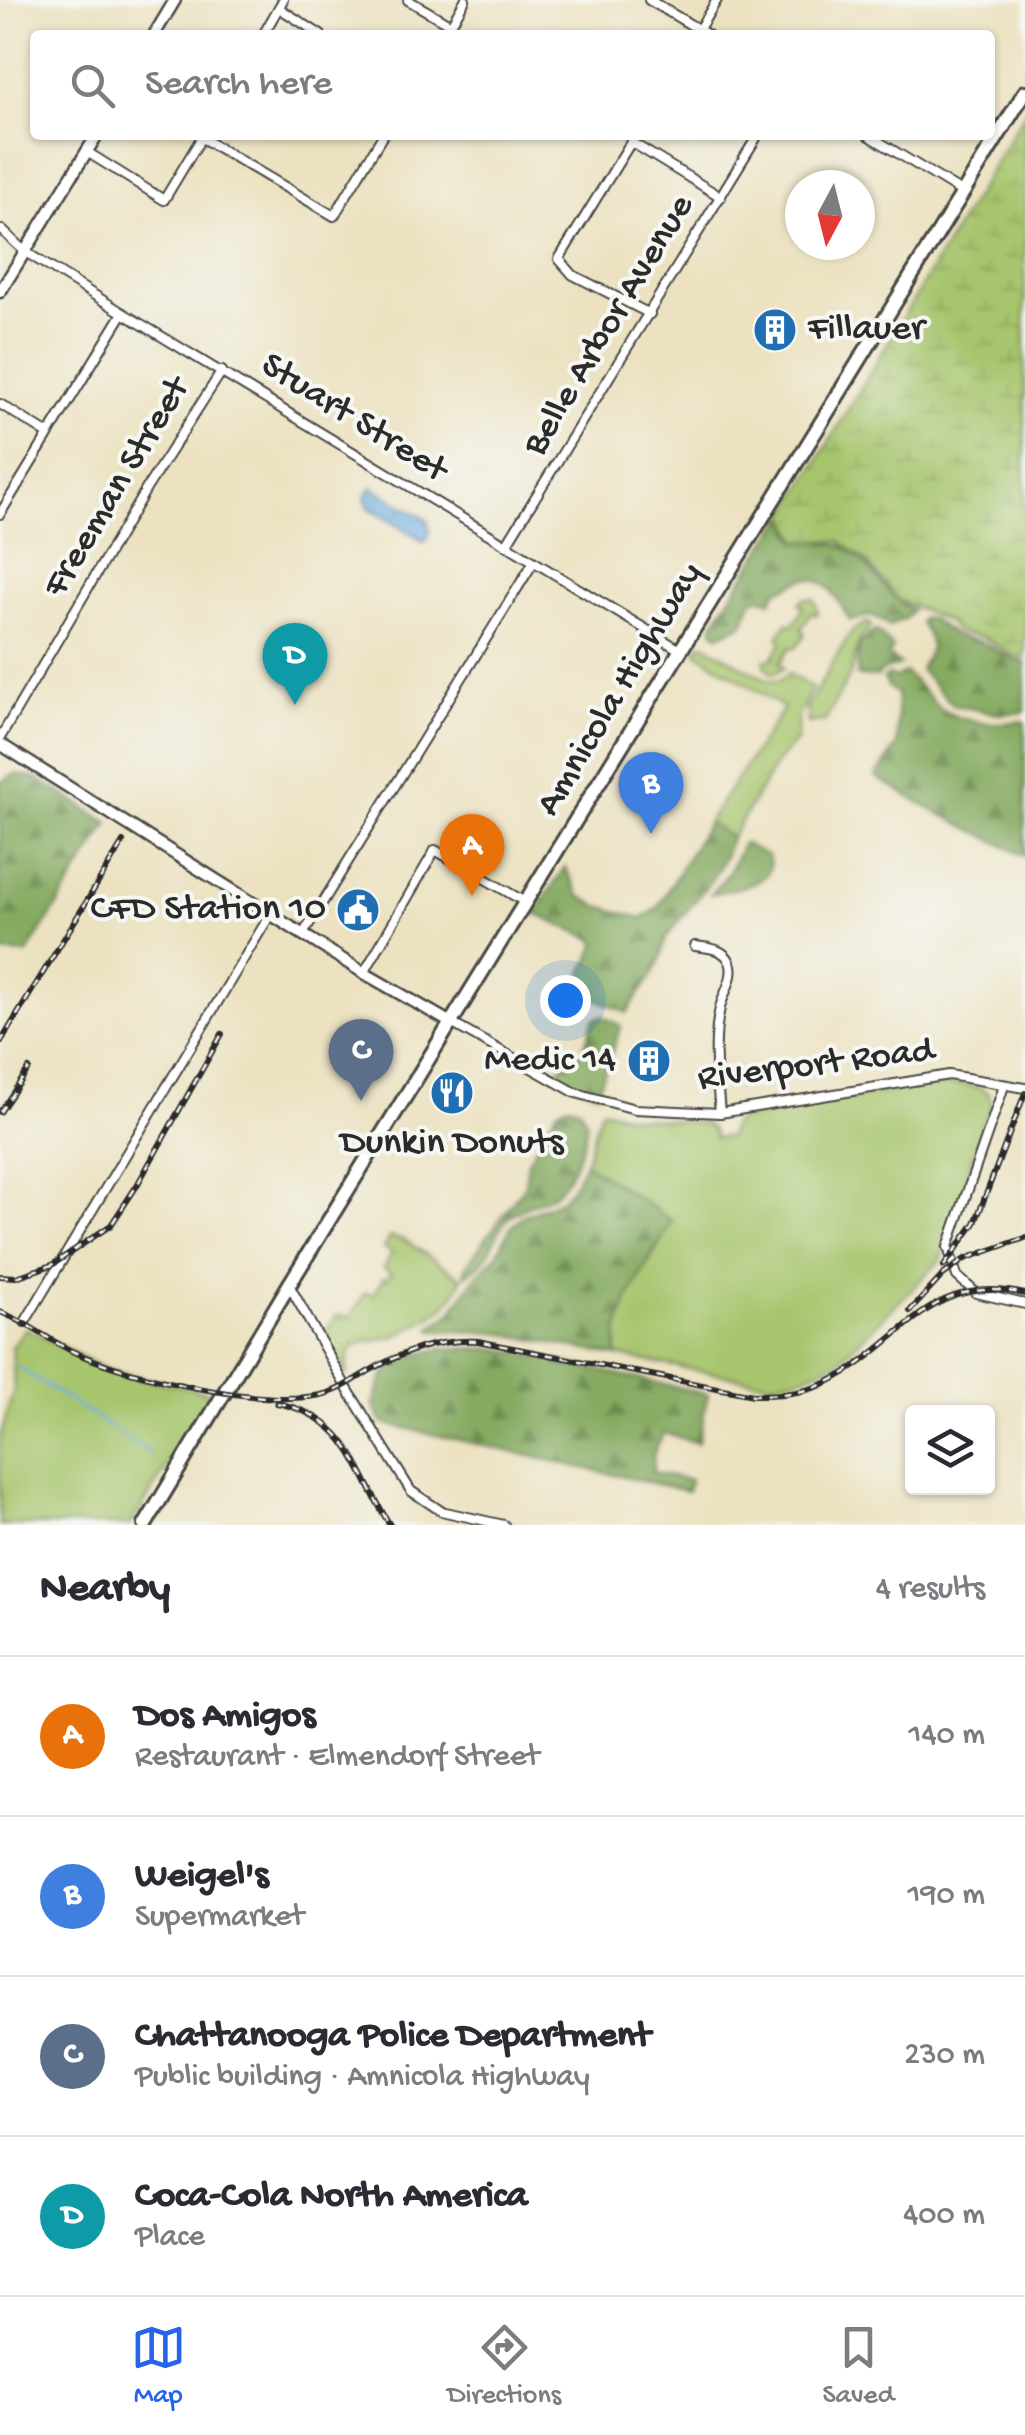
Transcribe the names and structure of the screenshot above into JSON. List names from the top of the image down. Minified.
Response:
{"streets":{"main road":["Amnicola Highway"],"street":["Belle Arbor Avenue","Stuart Street","Freeman Street","Riverport Road"]},"crossings":[["Belle Arbor Avenue","Stuart Street"],["Stuart Street","Freeman Street"],["Stuart Street","Amnicola Highway"],["Amnicola Highway","Riverport Road"]],"places":{"building":["Fillauer","Medic 14"],"public building":["CFD Station 10"],"restaurant":["Dunkin Donuts"]},"north":"bottom","page":{"search":"Search here","pins":["D","B","A","C"],"heading":["Nearby","4 results"],"list":[{"mark":"A","name":"Dos Amigos","note":"Restaurant · Elmendorf Street","value":"140 m"},{"mark":"B","name":"Weigel's","note":"Supermarket","value":"190 m"},{"mark":"C","name":"Chattanooga Police Department","note":"Public building · Amnicola Highway","value":"230 m"},{"mark":"D","name":"Coca-Cola North America","note":"Place","value":"400 m"}],"nav":["Map","Directions","Saved"]}}
